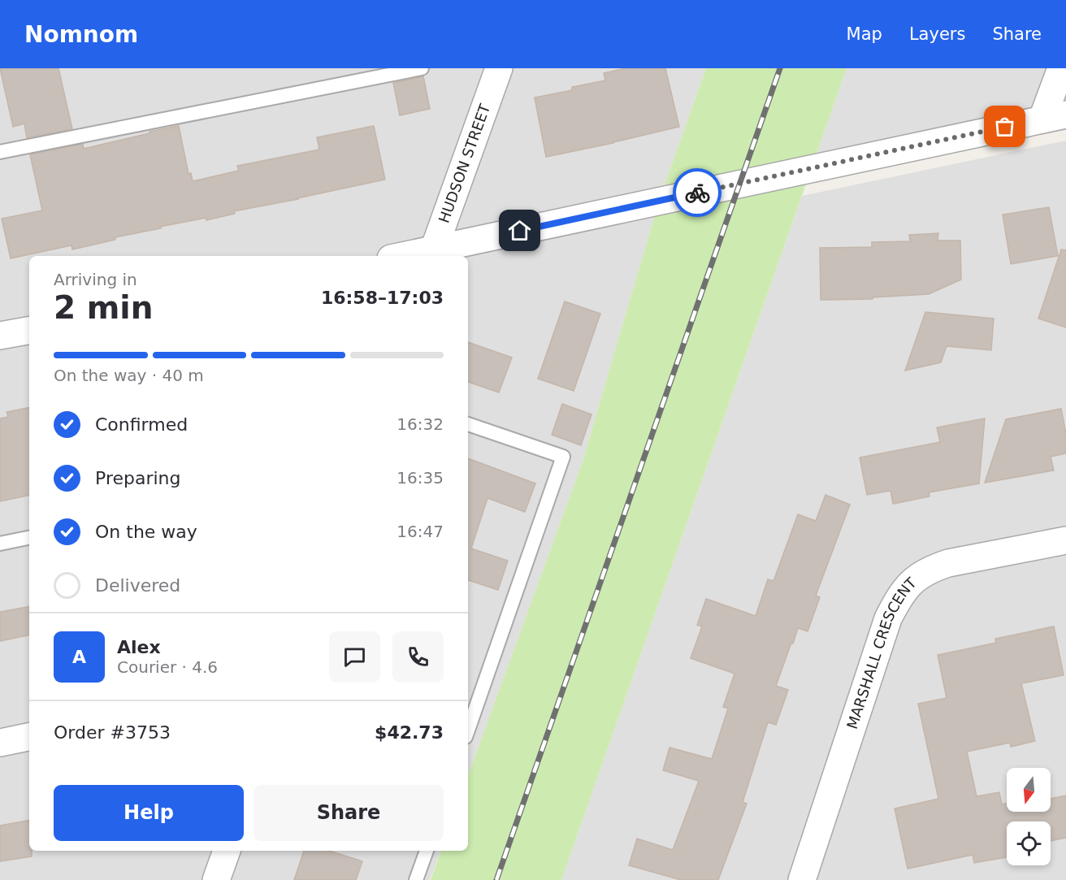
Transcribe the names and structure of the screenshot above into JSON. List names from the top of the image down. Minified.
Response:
{"streets":{"street":["HUDSON STREET","MARSHALL CRESCENT"]},"north":"bottom","page":{"header":"Nomnom","nav":["Map","Layers","Share"],"heading":["2 min","Arriving in","16:58–17:03"],"panel":["Alex","Courier · 4.6","Order #3753","$42.73"],"bar":"On the way · 40 m","list":[["Confirmed","16:32"],["Preparing","16:35"],["On the way","16:47"],"Delivered"],"round":"A","buttons":["Help","Share"]}}
